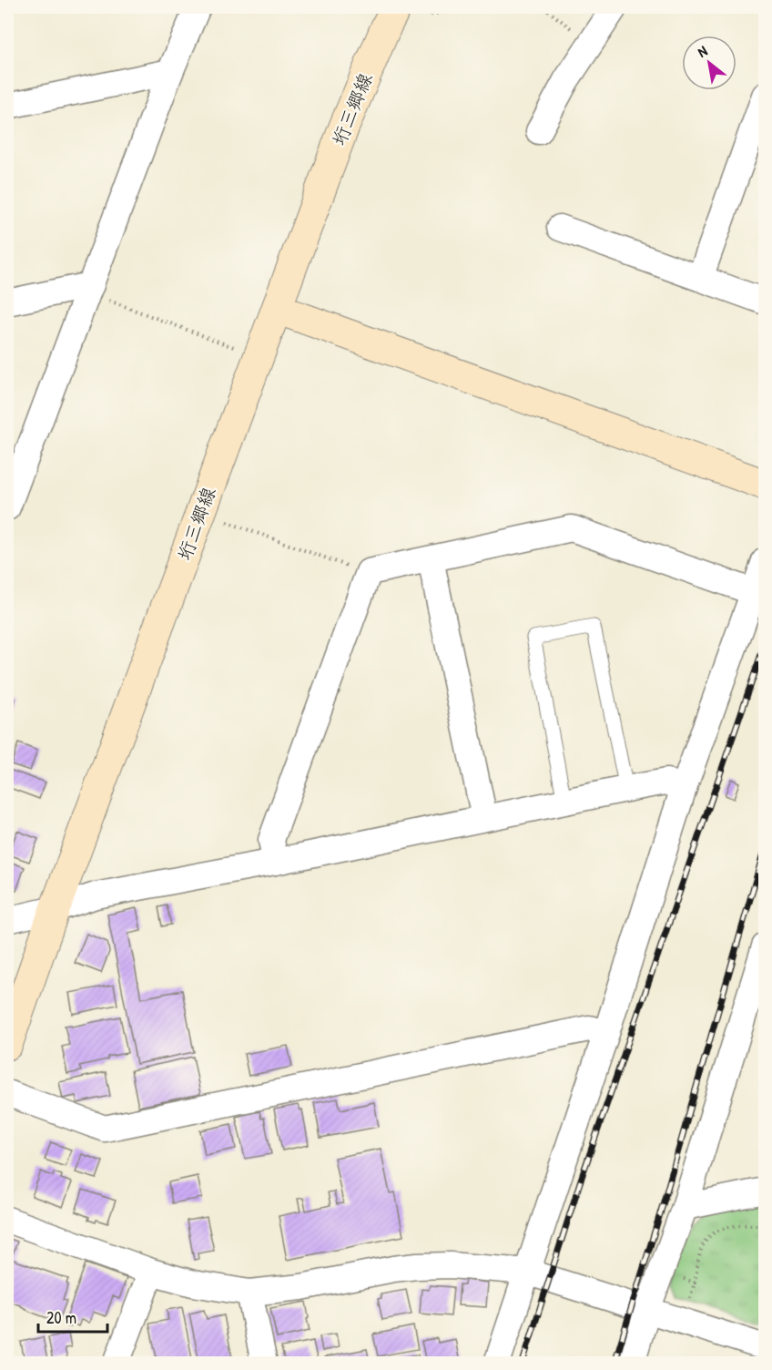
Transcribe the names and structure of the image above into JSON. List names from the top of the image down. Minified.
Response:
{"streets":{"street":["垳三郷線"]},"scale_bar":"20 m","north":"top left"}
